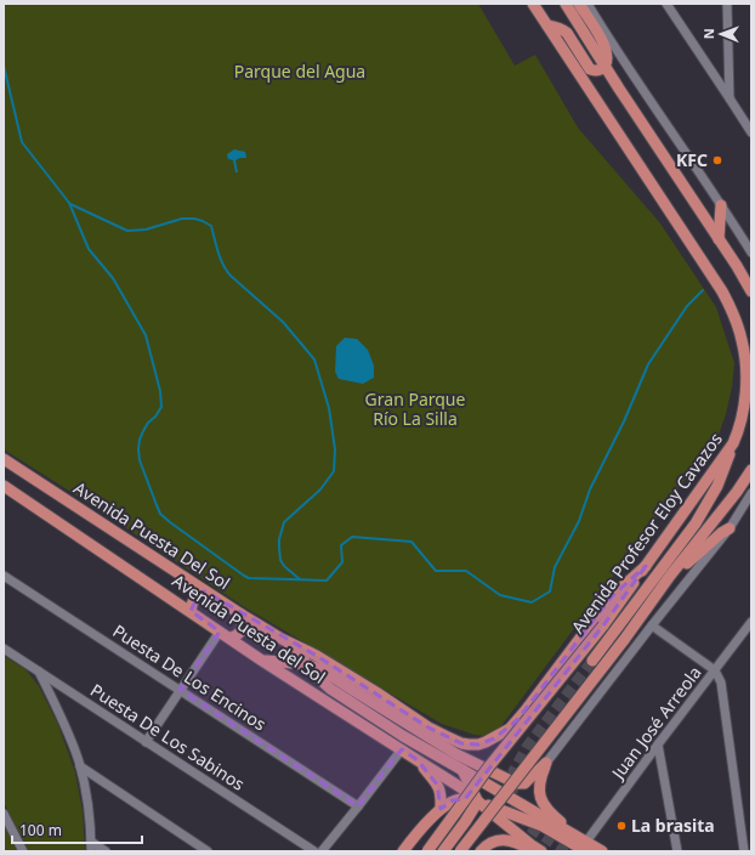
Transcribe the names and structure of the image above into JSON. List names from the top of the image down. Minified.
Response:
{"streets":{"main road":["Avenida Profesor Eloy Cavazos","Avenida Puesta Del Sol","Avenida Puesta del Sol"],"street":["Puesta De Los Encinos","Juan José Arreola","Puesta De Los Sabinos"]},"crossings":[["Avenida Puesta Del Sol","Avenida Puesta del Sol"],["Avenida Puesta del Sol","Juan José Arreola"]],"parks":["Parque del Agua","Gran Parque Río La Silla"],"places":["KFC","La brasita"],"scale_bar":"100 m","north":"left"}
